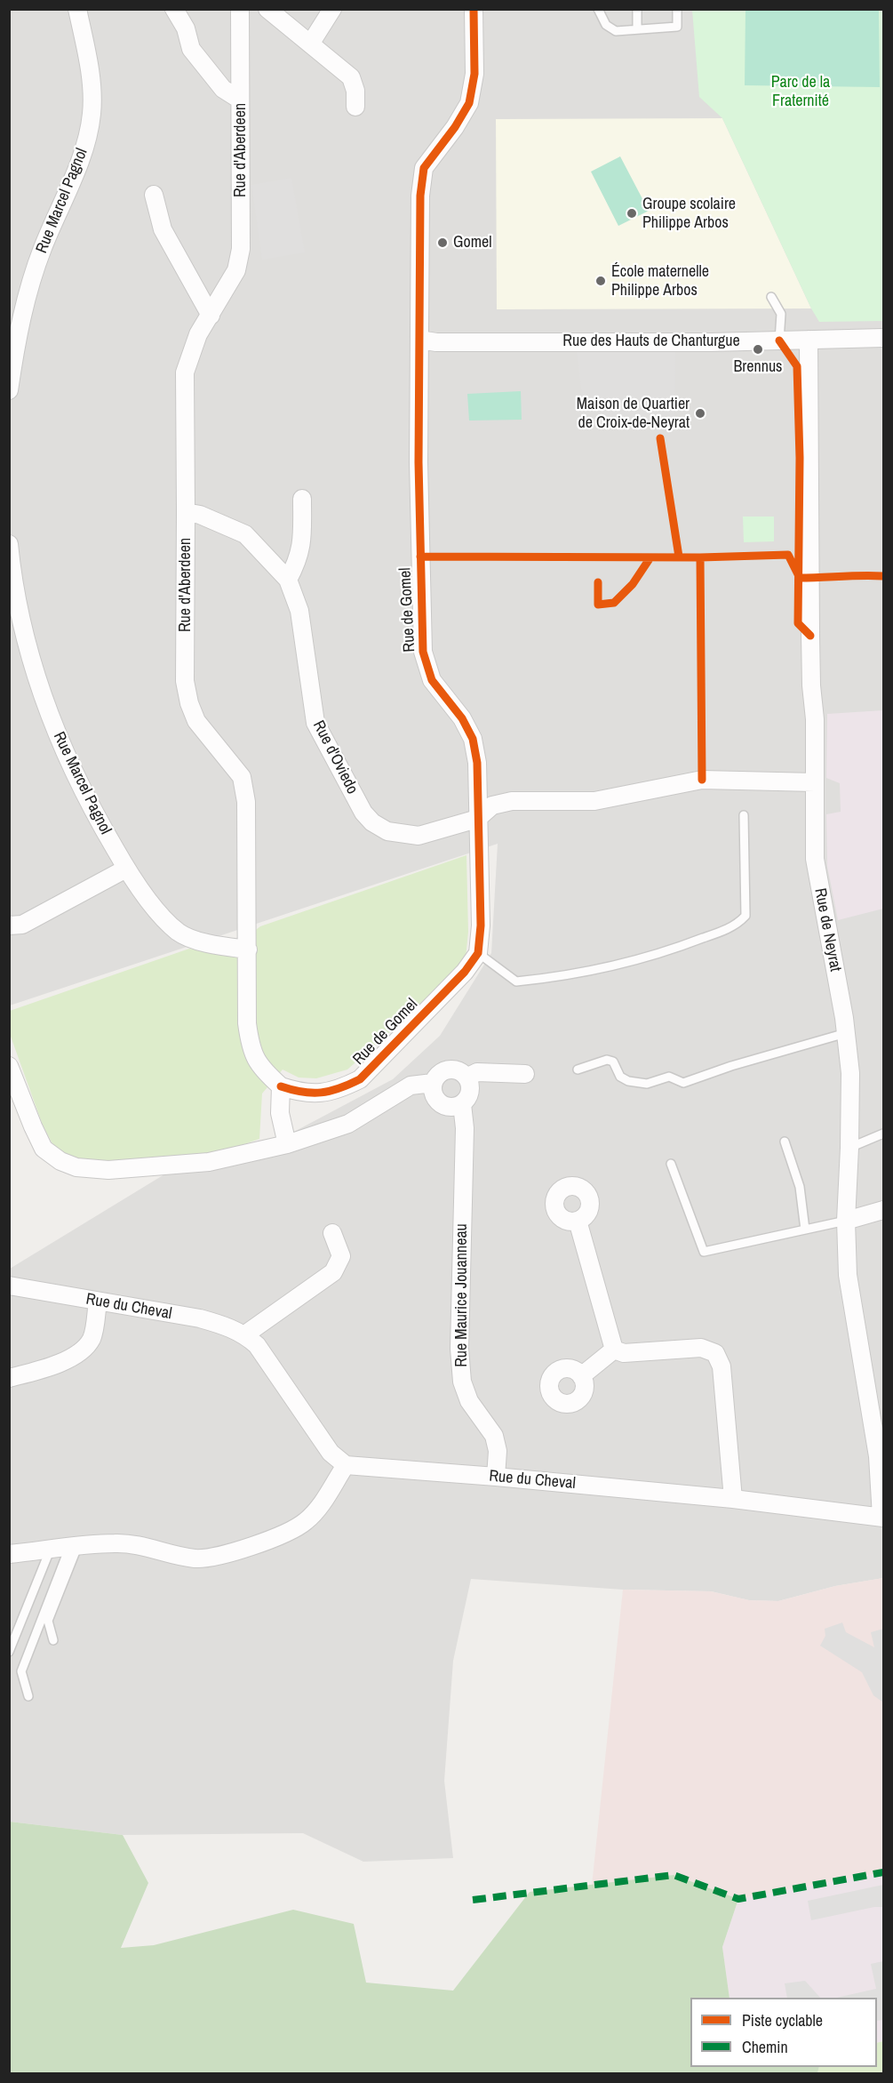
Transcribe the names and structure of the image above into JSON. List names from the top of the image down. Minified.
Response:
{"streets":{"street":["Rue d'Aberdeen","Rue Marcel Pagnol","Rue des Hauts de Chanturgue","Rue de Gomel","Rue d'Oviedo","Rue de Neyrat","Rue Maurice Jouanneau","Rue du Cheval"]},"crossings":[["Rue d'Aberdeen","Rue Marcel Pagnol"],["Rue d'Aberdeen","Rue de Gomel"],["Rue d'Aberdeen","Rue d'Oviedo"],["Rue des Hauts de Chanturgue","Rue de Gomel"],["Rue des Hauts de Chanturgue","Rue de Neyrat"],["Rue de Gomel","Rue d'Oviedo"],["Rue de Neyrat","Rue du Cheval"],["Rue Maurice Jouanneau","Rue du Cheval"]],"parks":["Parc de la Fraternité"],"places":["Groupe scolaire Philippe Arbos","Gomel","École maternelle Philippe Arbos","Brennus","Maison de Quartier de Croix-de-Neyrat"],"legend":["Piste cyclable","Chemin"]}
